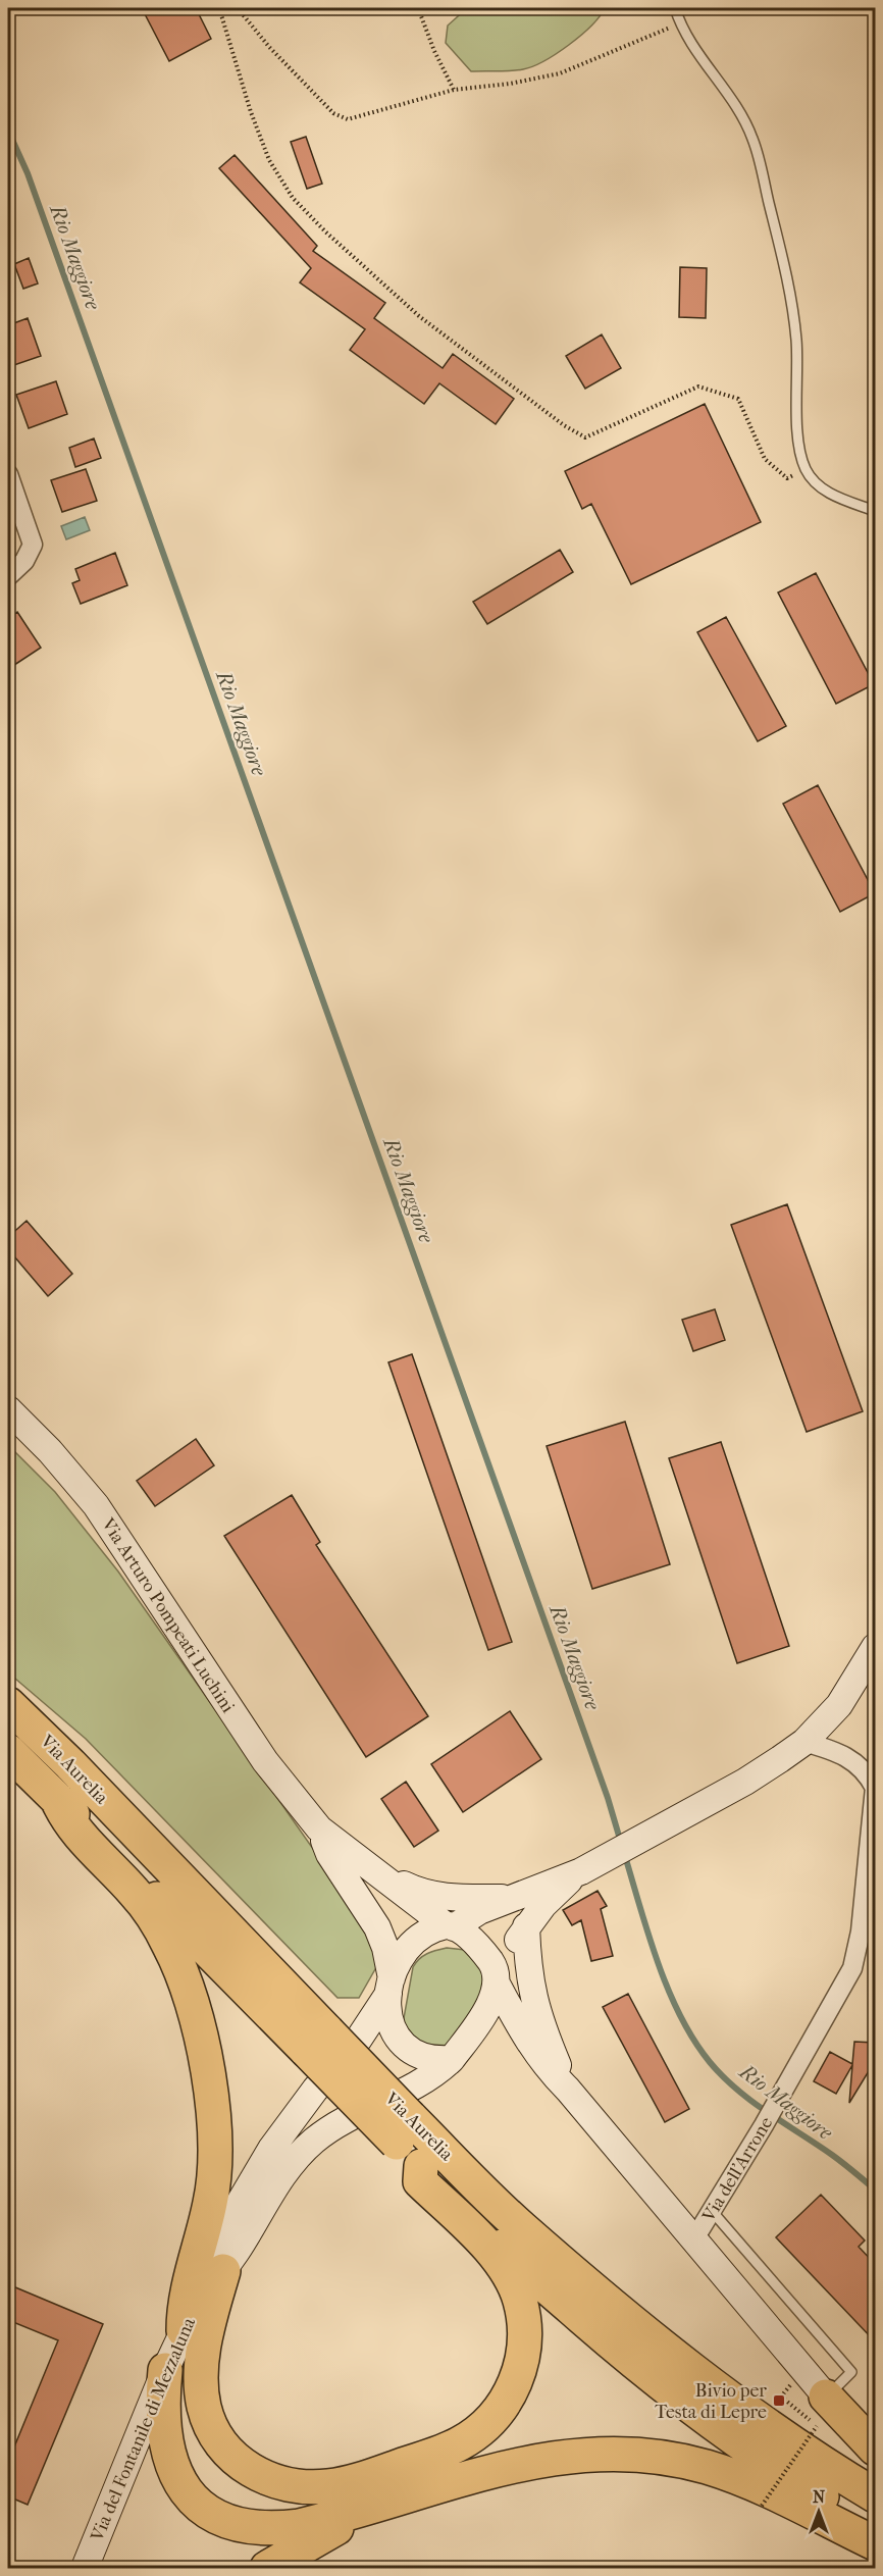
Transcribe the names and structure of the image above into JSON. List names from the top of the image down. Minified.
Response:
{"streets":{"highway":["Via Aurelia"],"street":["Via Arturo Pompeati Luchini","Via dell'Arrone","Via del Fontanile di Mezzaluna"]},"crossings":[["Via Arturo Pompeati Luchini","Via del Fontanile di Mezzaluna"]],"water":["Rio Maggiore"],"places":{"transit":["Bivio per Testa di Lepre"]},"north":"top"}
